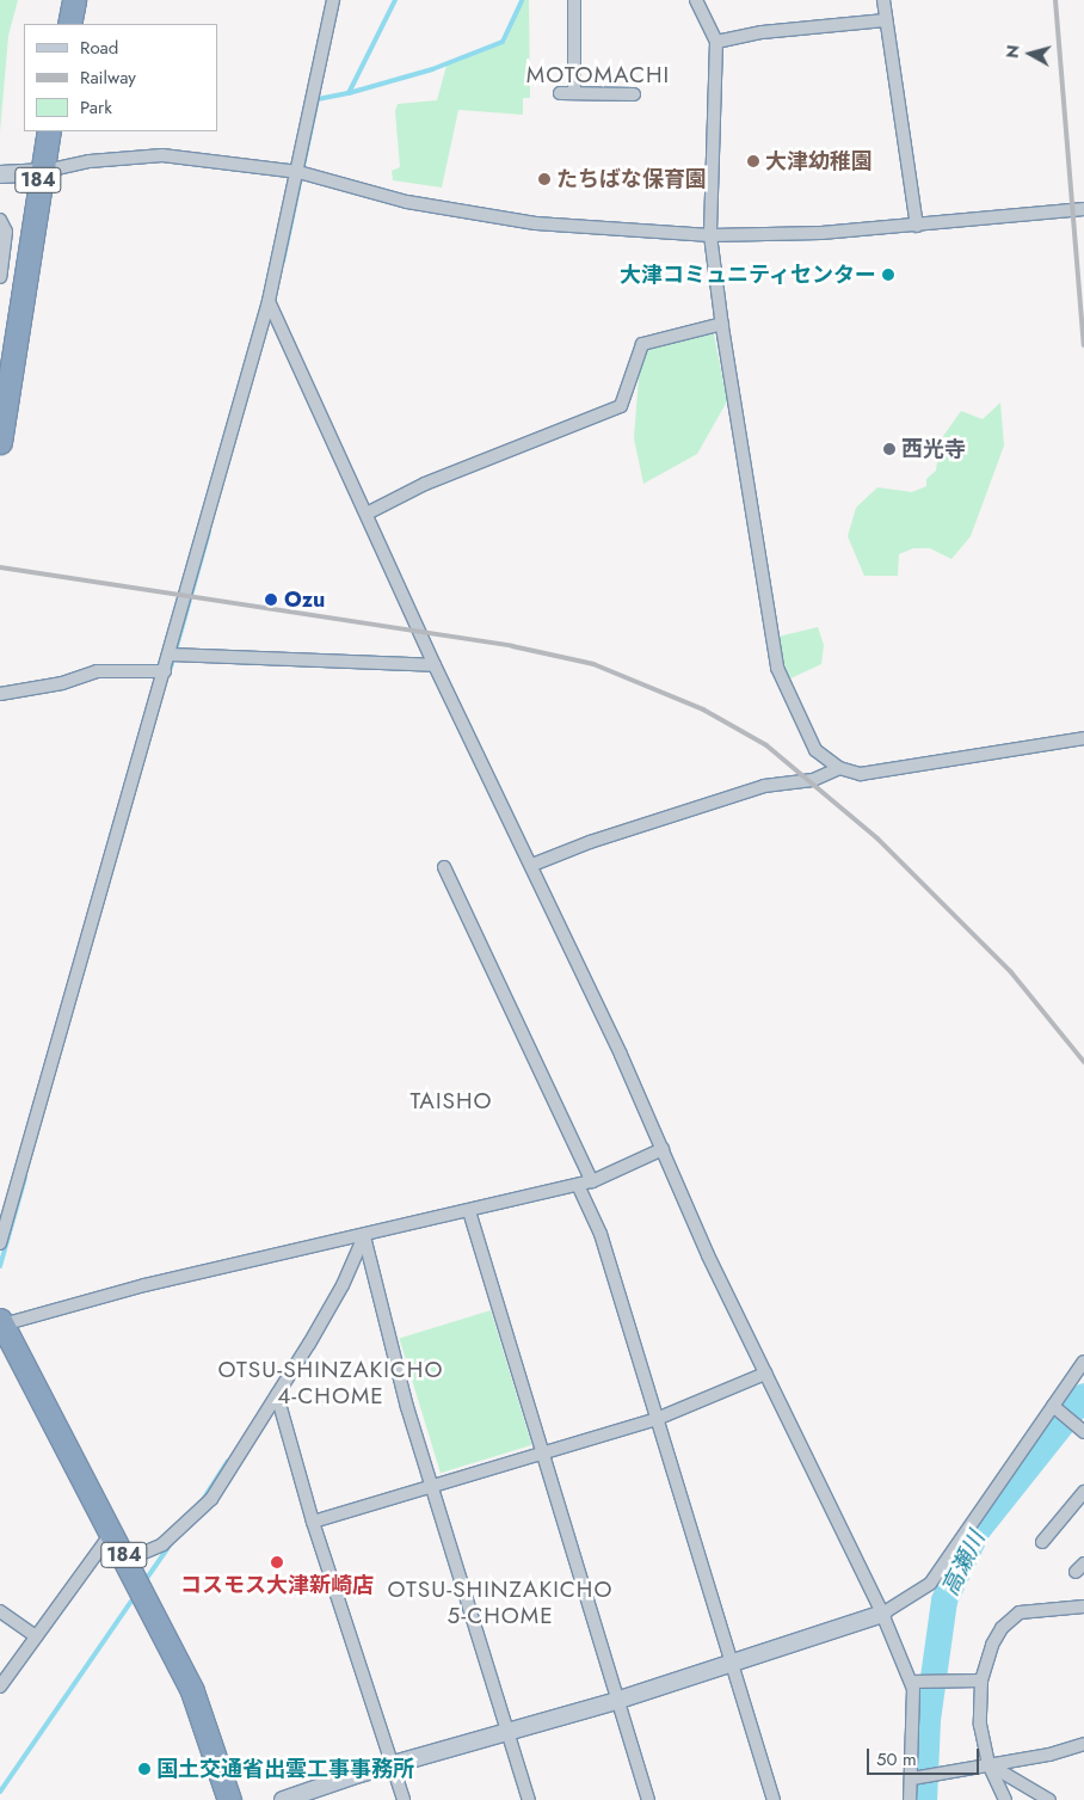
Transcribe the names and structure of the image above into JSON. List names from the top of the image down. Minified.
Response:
{"streets":{"highway":["184"]},"districts":["MOTOMACHI","TAISHO","OTSU-SHINZAKICHO 4-CHOME","OTSU-SHINZAKICHO 5-CHOME"],"water":["高瀬川"],"places":["大津幼稚園","たちばな保育園","大津コミュニティセンター","西光寺","Ozu","コスモス大津新崎店","国土交通省出雲工事事務所"],"legend":["Road","Railway","Park"],"scale_bar":"50 m","north":"left"}
